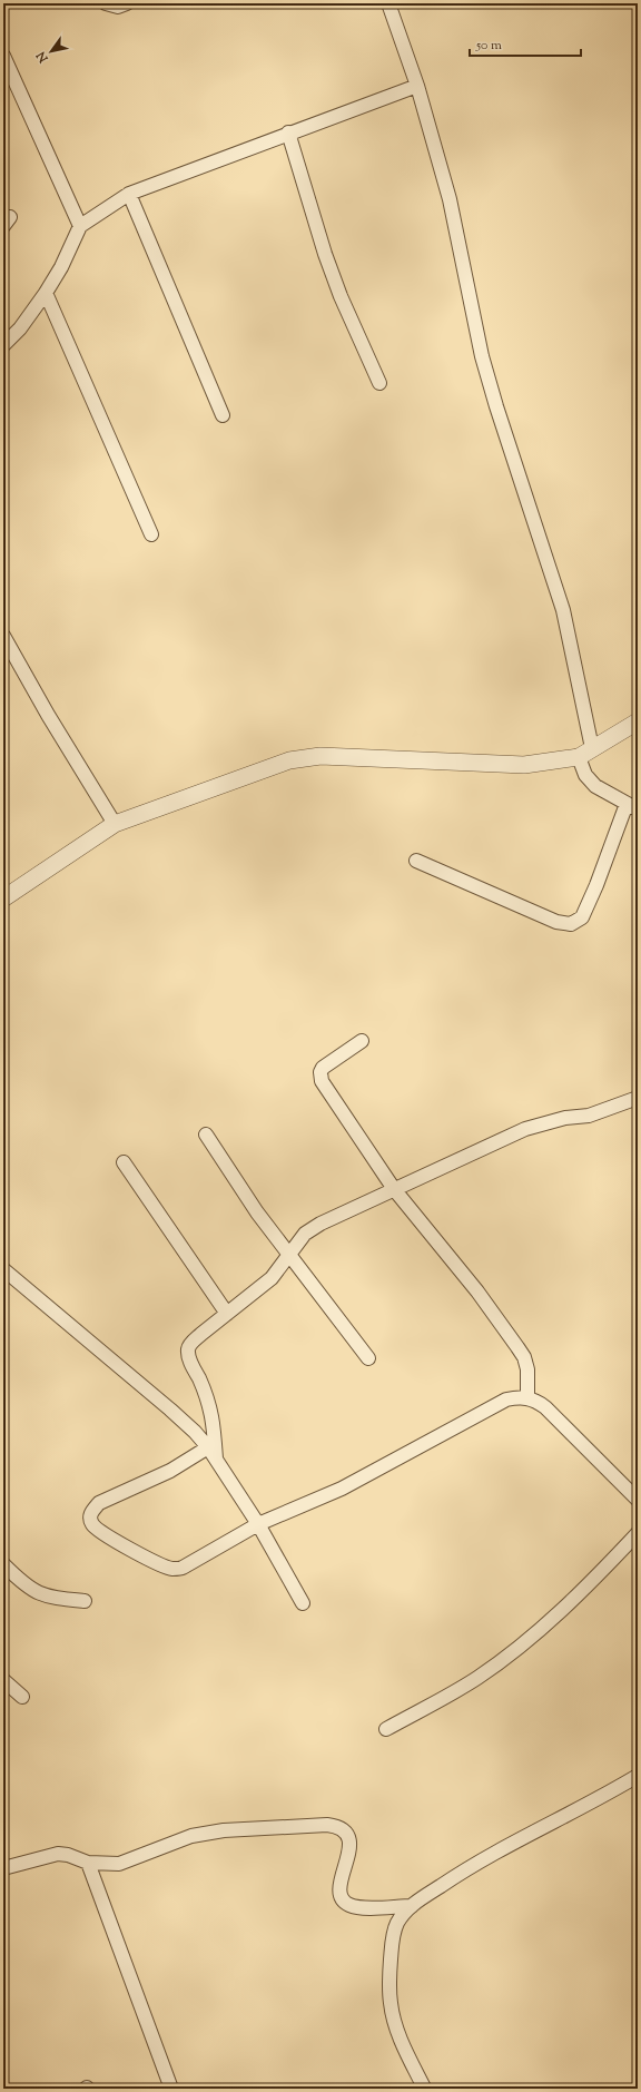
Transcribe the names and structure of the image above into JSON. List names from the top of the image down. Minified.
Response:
{"scale_bar":"50 m","north":"bottom left"}
